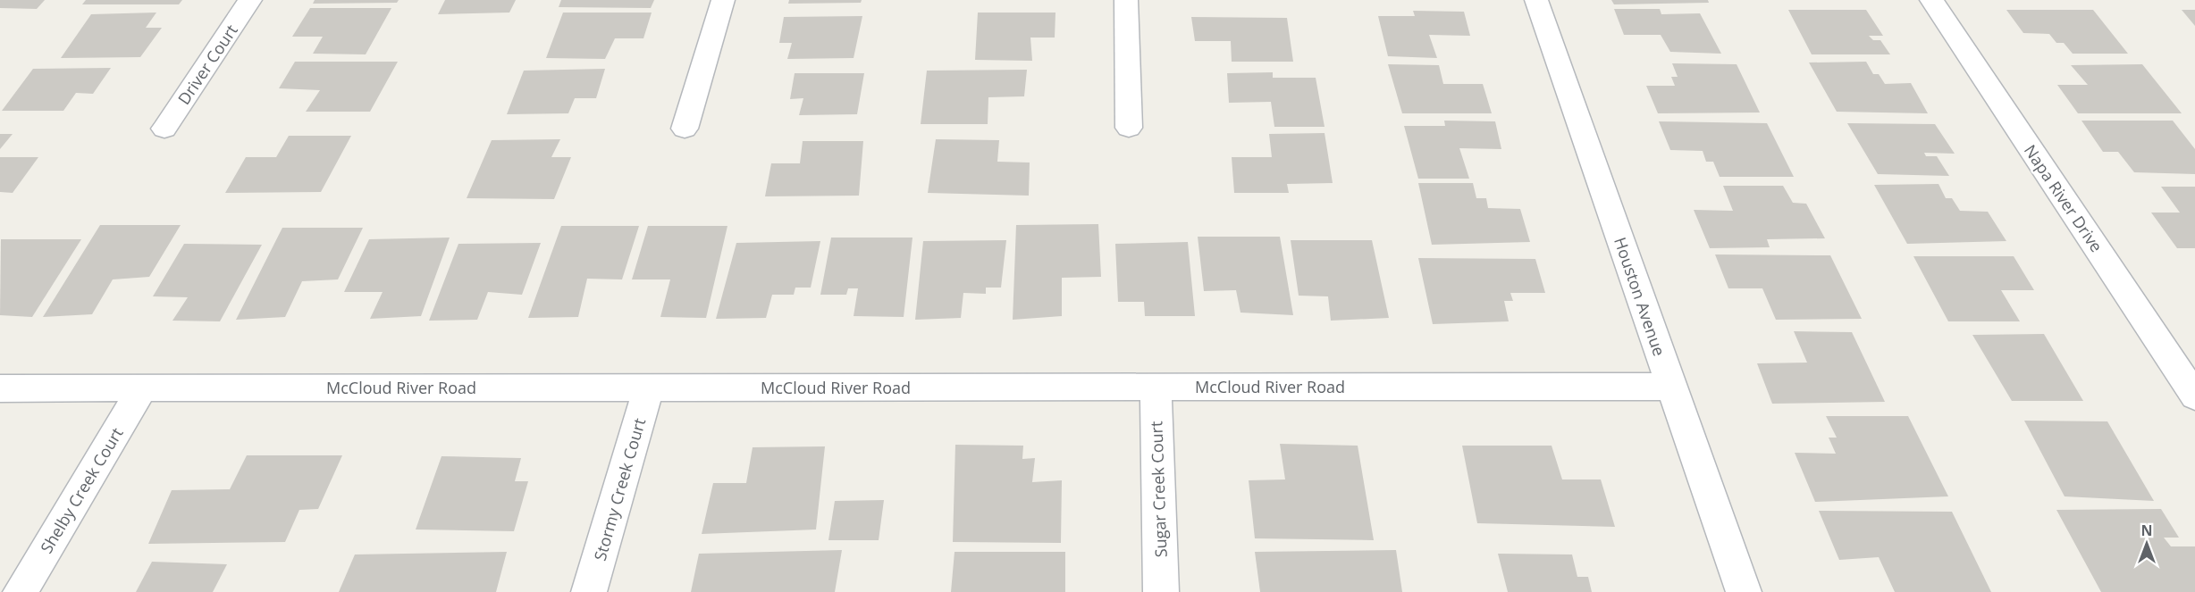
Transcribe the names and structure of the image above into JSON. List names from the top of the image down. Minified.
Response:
{"streets":{"street":["Driver Court","Napa River Drive","Houston Avenue","McCloud River Road","Stormy Creek Court","Sugar Creek Court","Shelby Creek Court"]},"crossings":[["Houston Avenue","McCloud River Road"],["McCloud River Road","Stormy Creek Court"],["McCloud River Road","Sugar Creek Court"],["McCloud River Road","Shelby Creek Court"]],"north":"top"}
